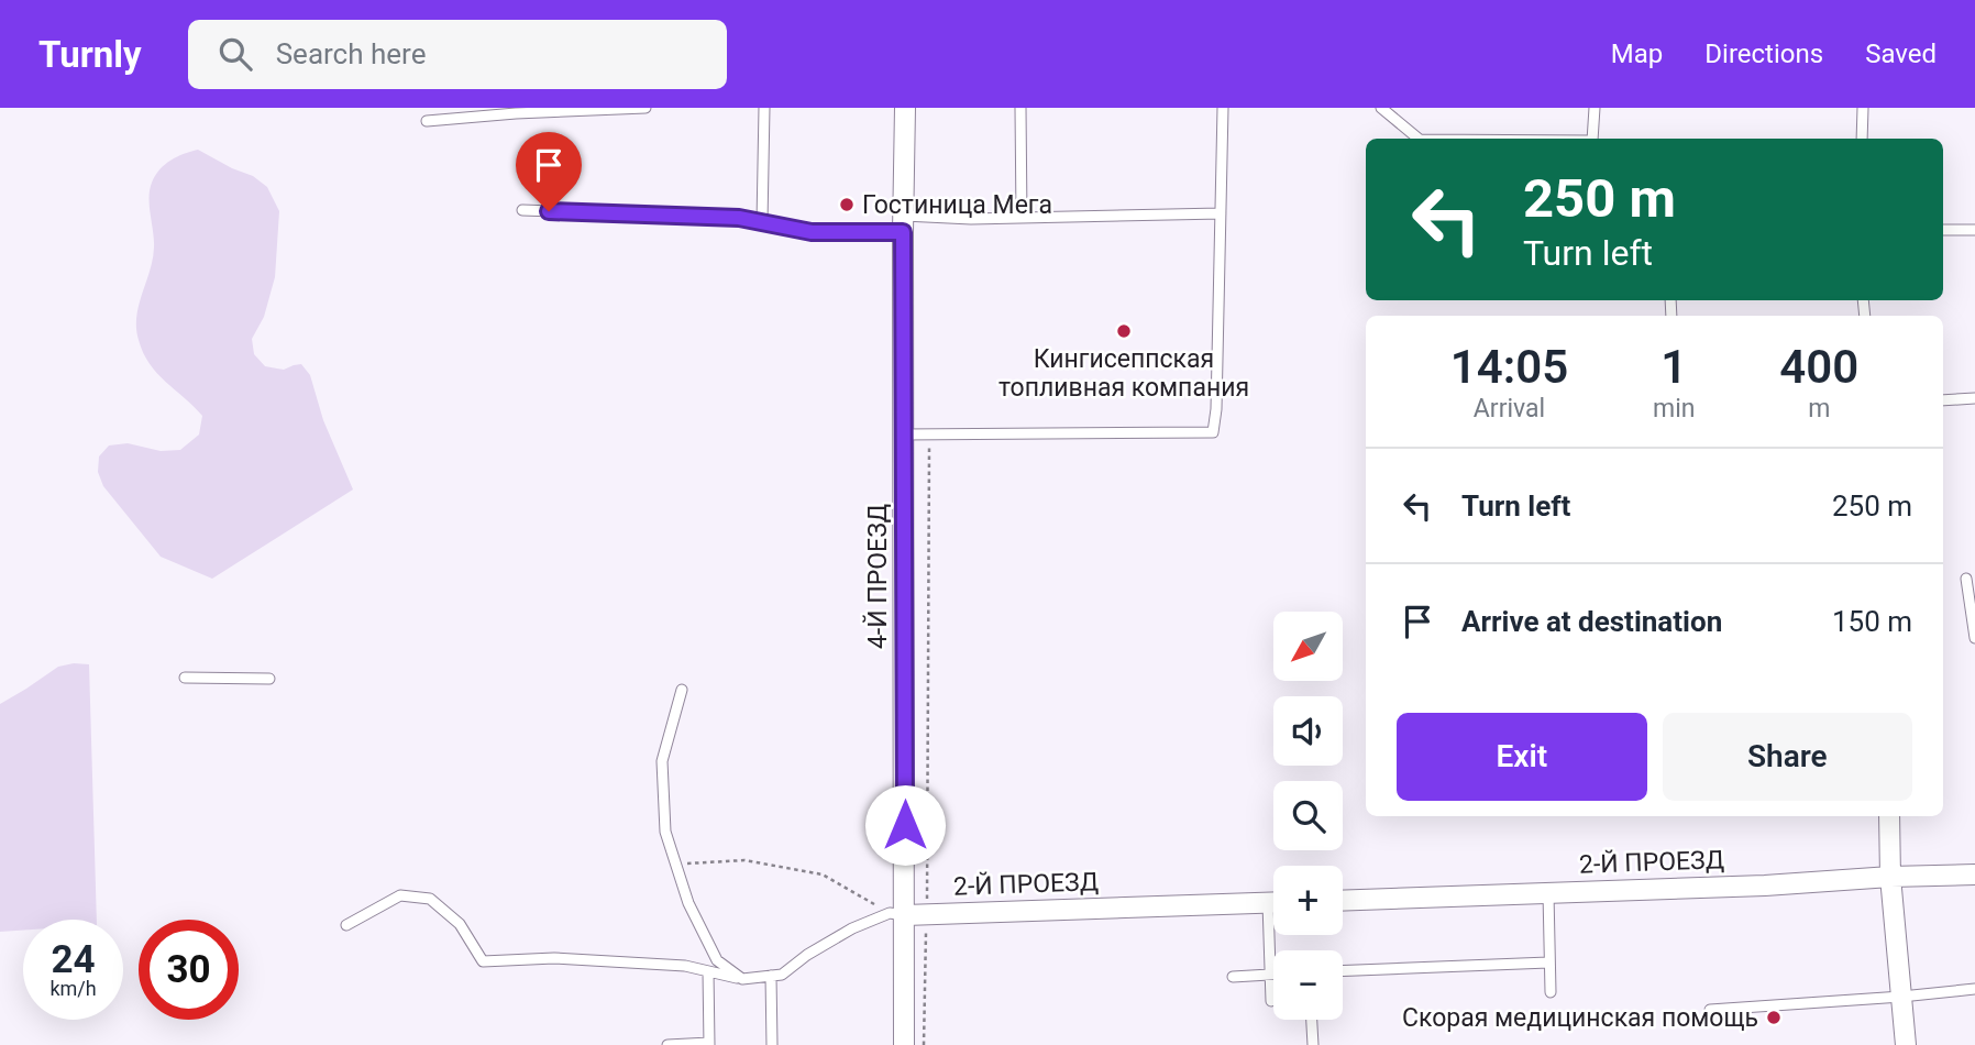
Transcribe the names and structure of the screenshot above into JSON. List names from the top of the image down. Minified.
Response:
{"streets":{"street":["4-Й ПРОЕЗД","2-Й ПРОЕЗД"]},"crossings":[["4-Й ПРОЕЗД","2-Й ПРОЕЗД"]],"places":["Гостиница Мега","Кингисеппская топливная компания","Скорая медицинская помощь"],"north":"bottom left","page":{"header":"Turnly","search":"Search here","nav":["Map","Directions","Saved"],"turn":["250 m","Turn left"],"eta":["14:05","Arrival","1","min","400","m"],"list":[{"name":"Turn left","value":"250 m"},{"name":"Arrive at destination","value":"150 m"}],"map_buttons":["+","−"],"buttons":["Exit","Share"],"speed":"24 km/h","limit":"30"}}
